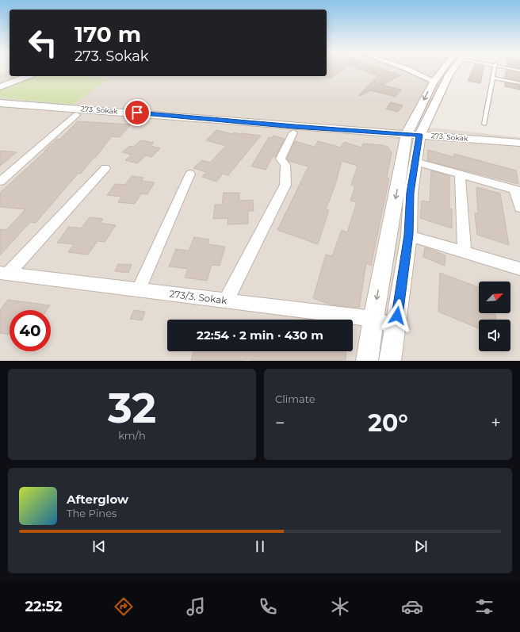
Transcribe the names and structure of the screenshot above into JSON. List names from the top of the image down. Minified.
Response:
{"streets":{"street":["273. Sokak","273/3. Sokak"]},"north":"top right","page":{"turn":["170 m","273. Sokak"],"limit":"40","trip":"22:54 · 2 min · 430 m","tile":[["32","km/h"],"Climate"],"heat":["−","20°","+"],"song":["Afterglow","The Pines"],"tabs":"22:52"}}
